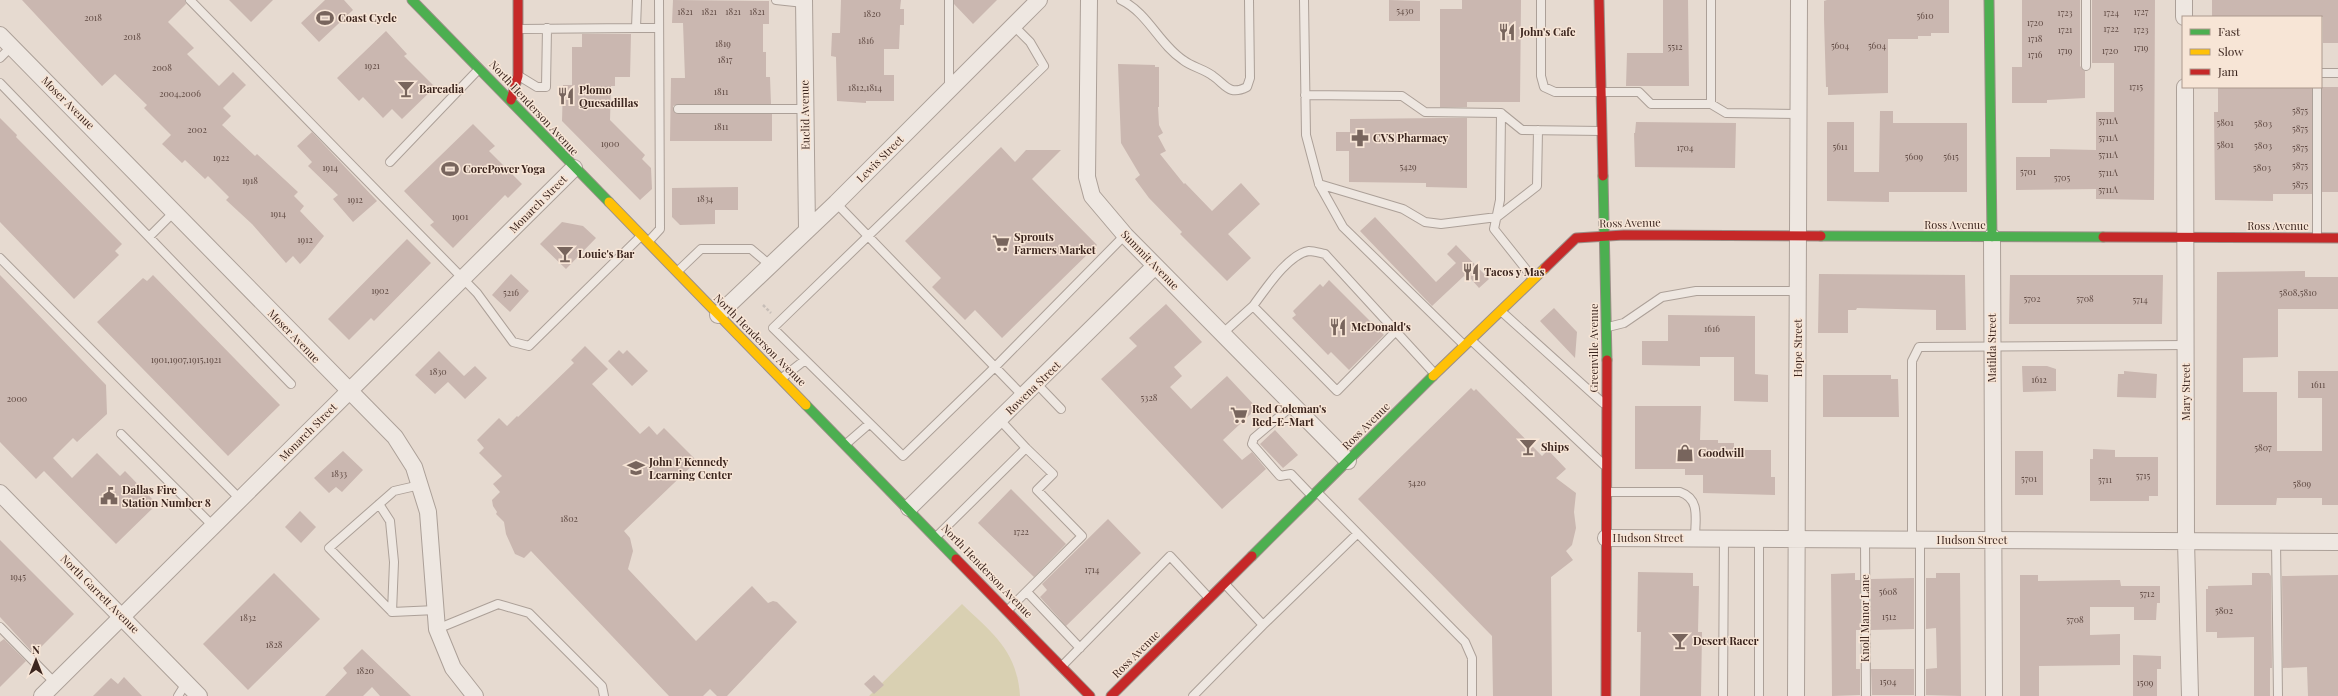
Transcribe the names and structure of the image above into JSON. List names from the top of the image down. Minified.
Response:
{"streets":{"street":["Moser Avenue","North Henderson Avenue","Euclid Avenue","Lewis Street","Monarch Street","Ross Avenue","Summit Avenue","Greenville Avenue","Hope Street","Matilda Street","Rowena Street","Mary Street","Hudson Street","North Garrett Avenue"],"lane":["Knoll Manor Lane"]},"crossings":[["Moser Avenue","Monarch Street"],["North Henderson Avenue","Lewis Street"],["North Henderson Avenue","Monarch Street"],["North Henderson Avenue","Rowena Street"],["Euclid Avenue","Lewis Street"],["Monarch Street","North Garrett Avenue"],["Ross Avenue","Summit Avenue"],["Ross Avenue","Greenville Avenue"],["Ross Avenue","Hope Street"],["Ross Avenue","Matilda Street"],["Ross Avenue","Mary Street"],["Summit Avenue","Rowena Street"],["Greenville Avenue","Hudson Street"],["Hope Street","Hudson Street"],["Matilda Street","Hudson Street"],["Mary Street","Hudson Street"],["Hudson Street","Knoll Manor Lane"]],"places":{"sports":["Coast Cycle","CorePower Yoga"],"restaurant":["John's Cafe","Plomo Quesadillas","Tacos y Mas","McDonald's"],"bar":["Barcadia","Louie's Bar","Ships","Desert Racer"],"pharmacy":["CVS Pharmacy"],"supermarket":["Sprouts Farmers Market","Red Coleman's Red-E-Mart"],"shop":["Goodwill"],"school or university":["John F Kennedy Learning Center"],"public building":["Dallas Fire Station Number 8"]},"house_numbers":["5430","1821","1821","1821","1821","1727","1723","1724","1820","5610","2018","1720","1722","1721","1723","2018","1718","1816","1819","5604","5604","5512","1719","1719","1720","1716","1817","1921","2008","1715","1812,1814","1811","2004,2006","5875","5711A","5801","5803","1811","5875","2002","5711A","1900","5801","5803","5611","1704","5875","5711A","5609","5615","1922","5875","5429","1914","5803","5701","5711A","5705","1918","5875","5711A","1834","1912","1914","1901","1912","1902","5216","5808,5810","5702","5708","5714","1616","1901,1907,1915,1921","1830","1612","1611","5328","2000","5807","1833","5715","5701","5711","5420","5809","1802","1722","1714","1945","5608","5712","5802","1512","1832","5708","1828","1820","1504","1509"],"legend":["Fast","Slow","Jam"],"north":"top"}
